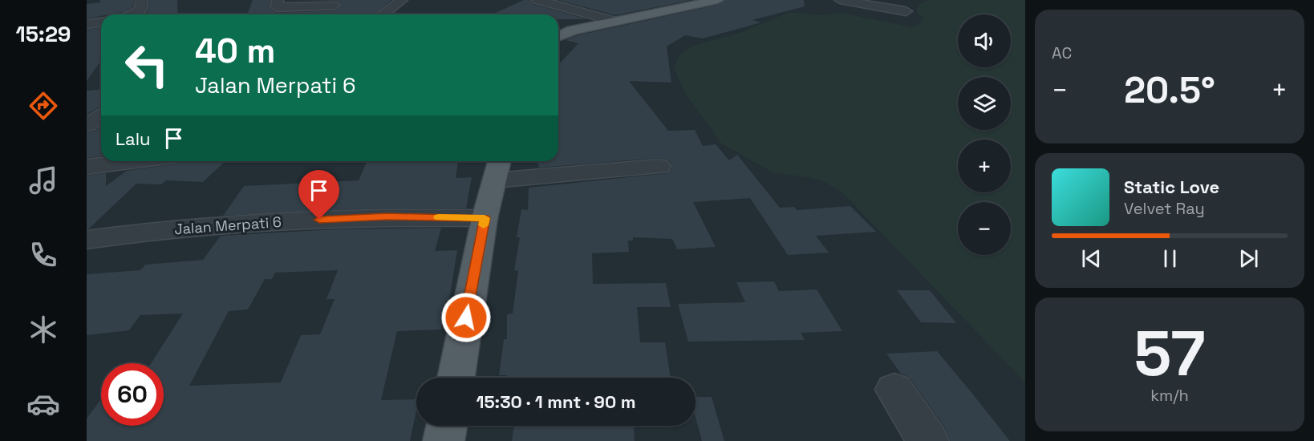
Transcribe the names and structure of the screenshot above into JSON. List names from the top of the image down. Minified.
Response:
{"streets":{"street":["Jalan Merpati 6"]},"page":{"tabs":"15:29","tile":["AC",["57","km/h"]],"map_buttons":["+","−"],"turn":["40 m","Jalan Merpati 6"],"heat":["−","20.5°","+"],"then":"Lalu","song":["Static Love","Velvet Ray"],"limit":"60","trip":"15:30 · 1 mnt · 90 m"}}
